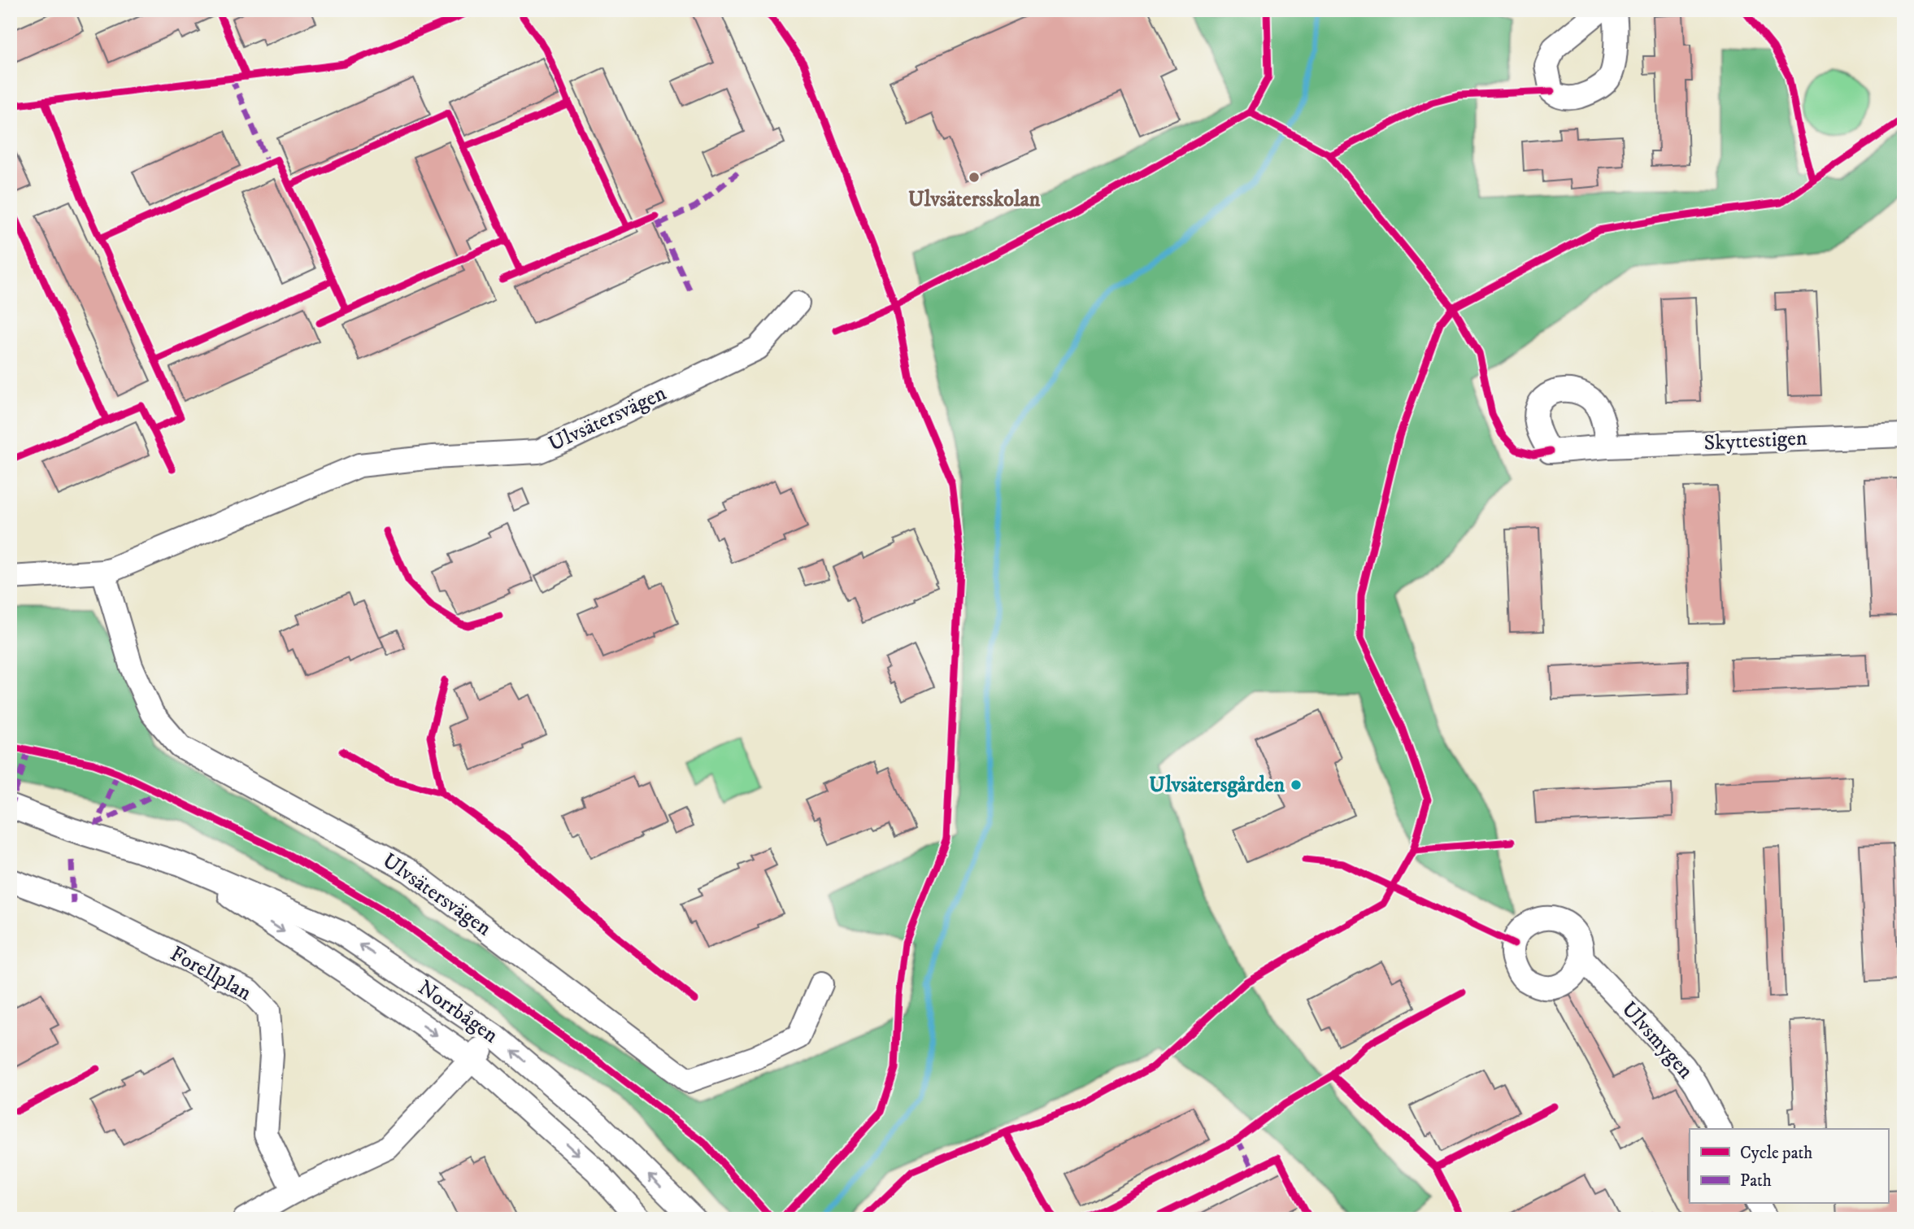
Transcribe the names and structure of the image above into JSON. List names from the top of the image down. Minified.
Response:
{"streets":{"street":["Ulvsätersvägen","Skyttestigen","Forellplan","Norrbågen","Ulvsmygen"]},"places":["Ulvsätersskolan","Ulvsätersgården"],"legend":["Cycle path","Path"]}
